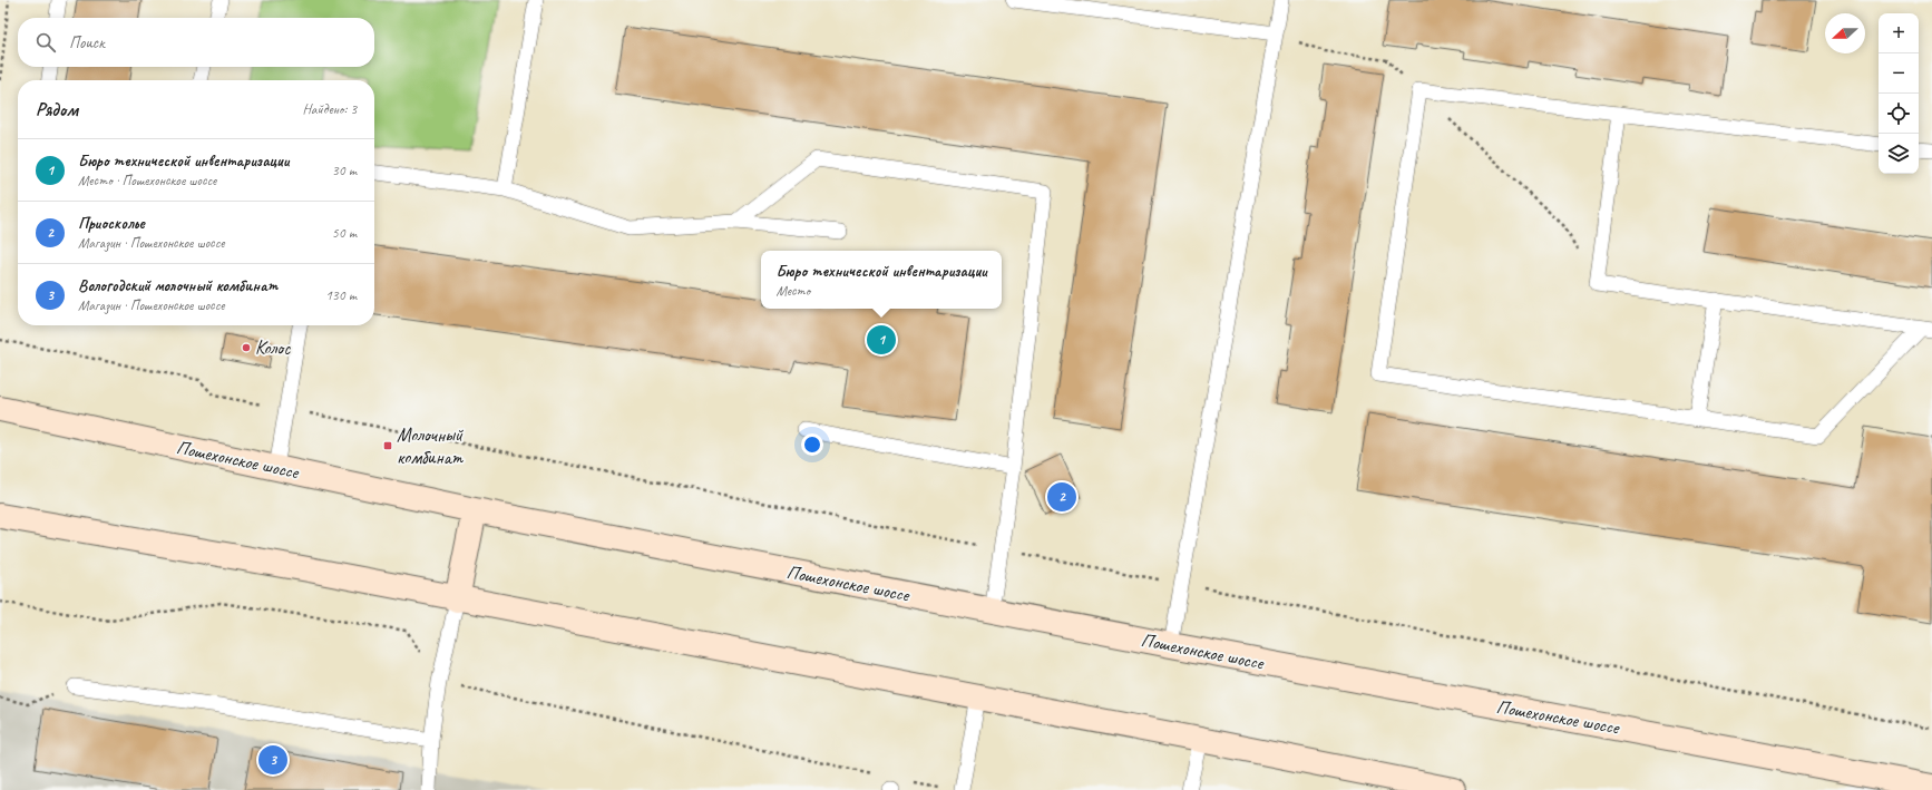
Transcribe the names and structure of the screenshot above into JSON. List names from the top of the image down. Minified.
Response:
{"streets":{"main road":["Пошехонское шоссе"]},"places":{"other":["Колос"],"transit":["Молочный комбинат"]},"north":"left","page":{"map_buttons":["+","−"],"search":"Поиск","heading":["Рядом","Найдено: 3"],"list":[{"mark":"1","name":"Бюро технической инвентаризации","note":"Место · Пошехонское шоссе","value":"30 m"},{"mark":"2","name":"Приосколье","note":"Магазин · Пошехонское шоссе","value":"50 m"},{"mark":"3","name":"Вологодский молочный комбинат","note":"Магазин · Пошехонское шоссе","value":"130 m"}],"popup":["Бюро технической инвентаризации","Место"],"pins":["1","2","3"]}}
